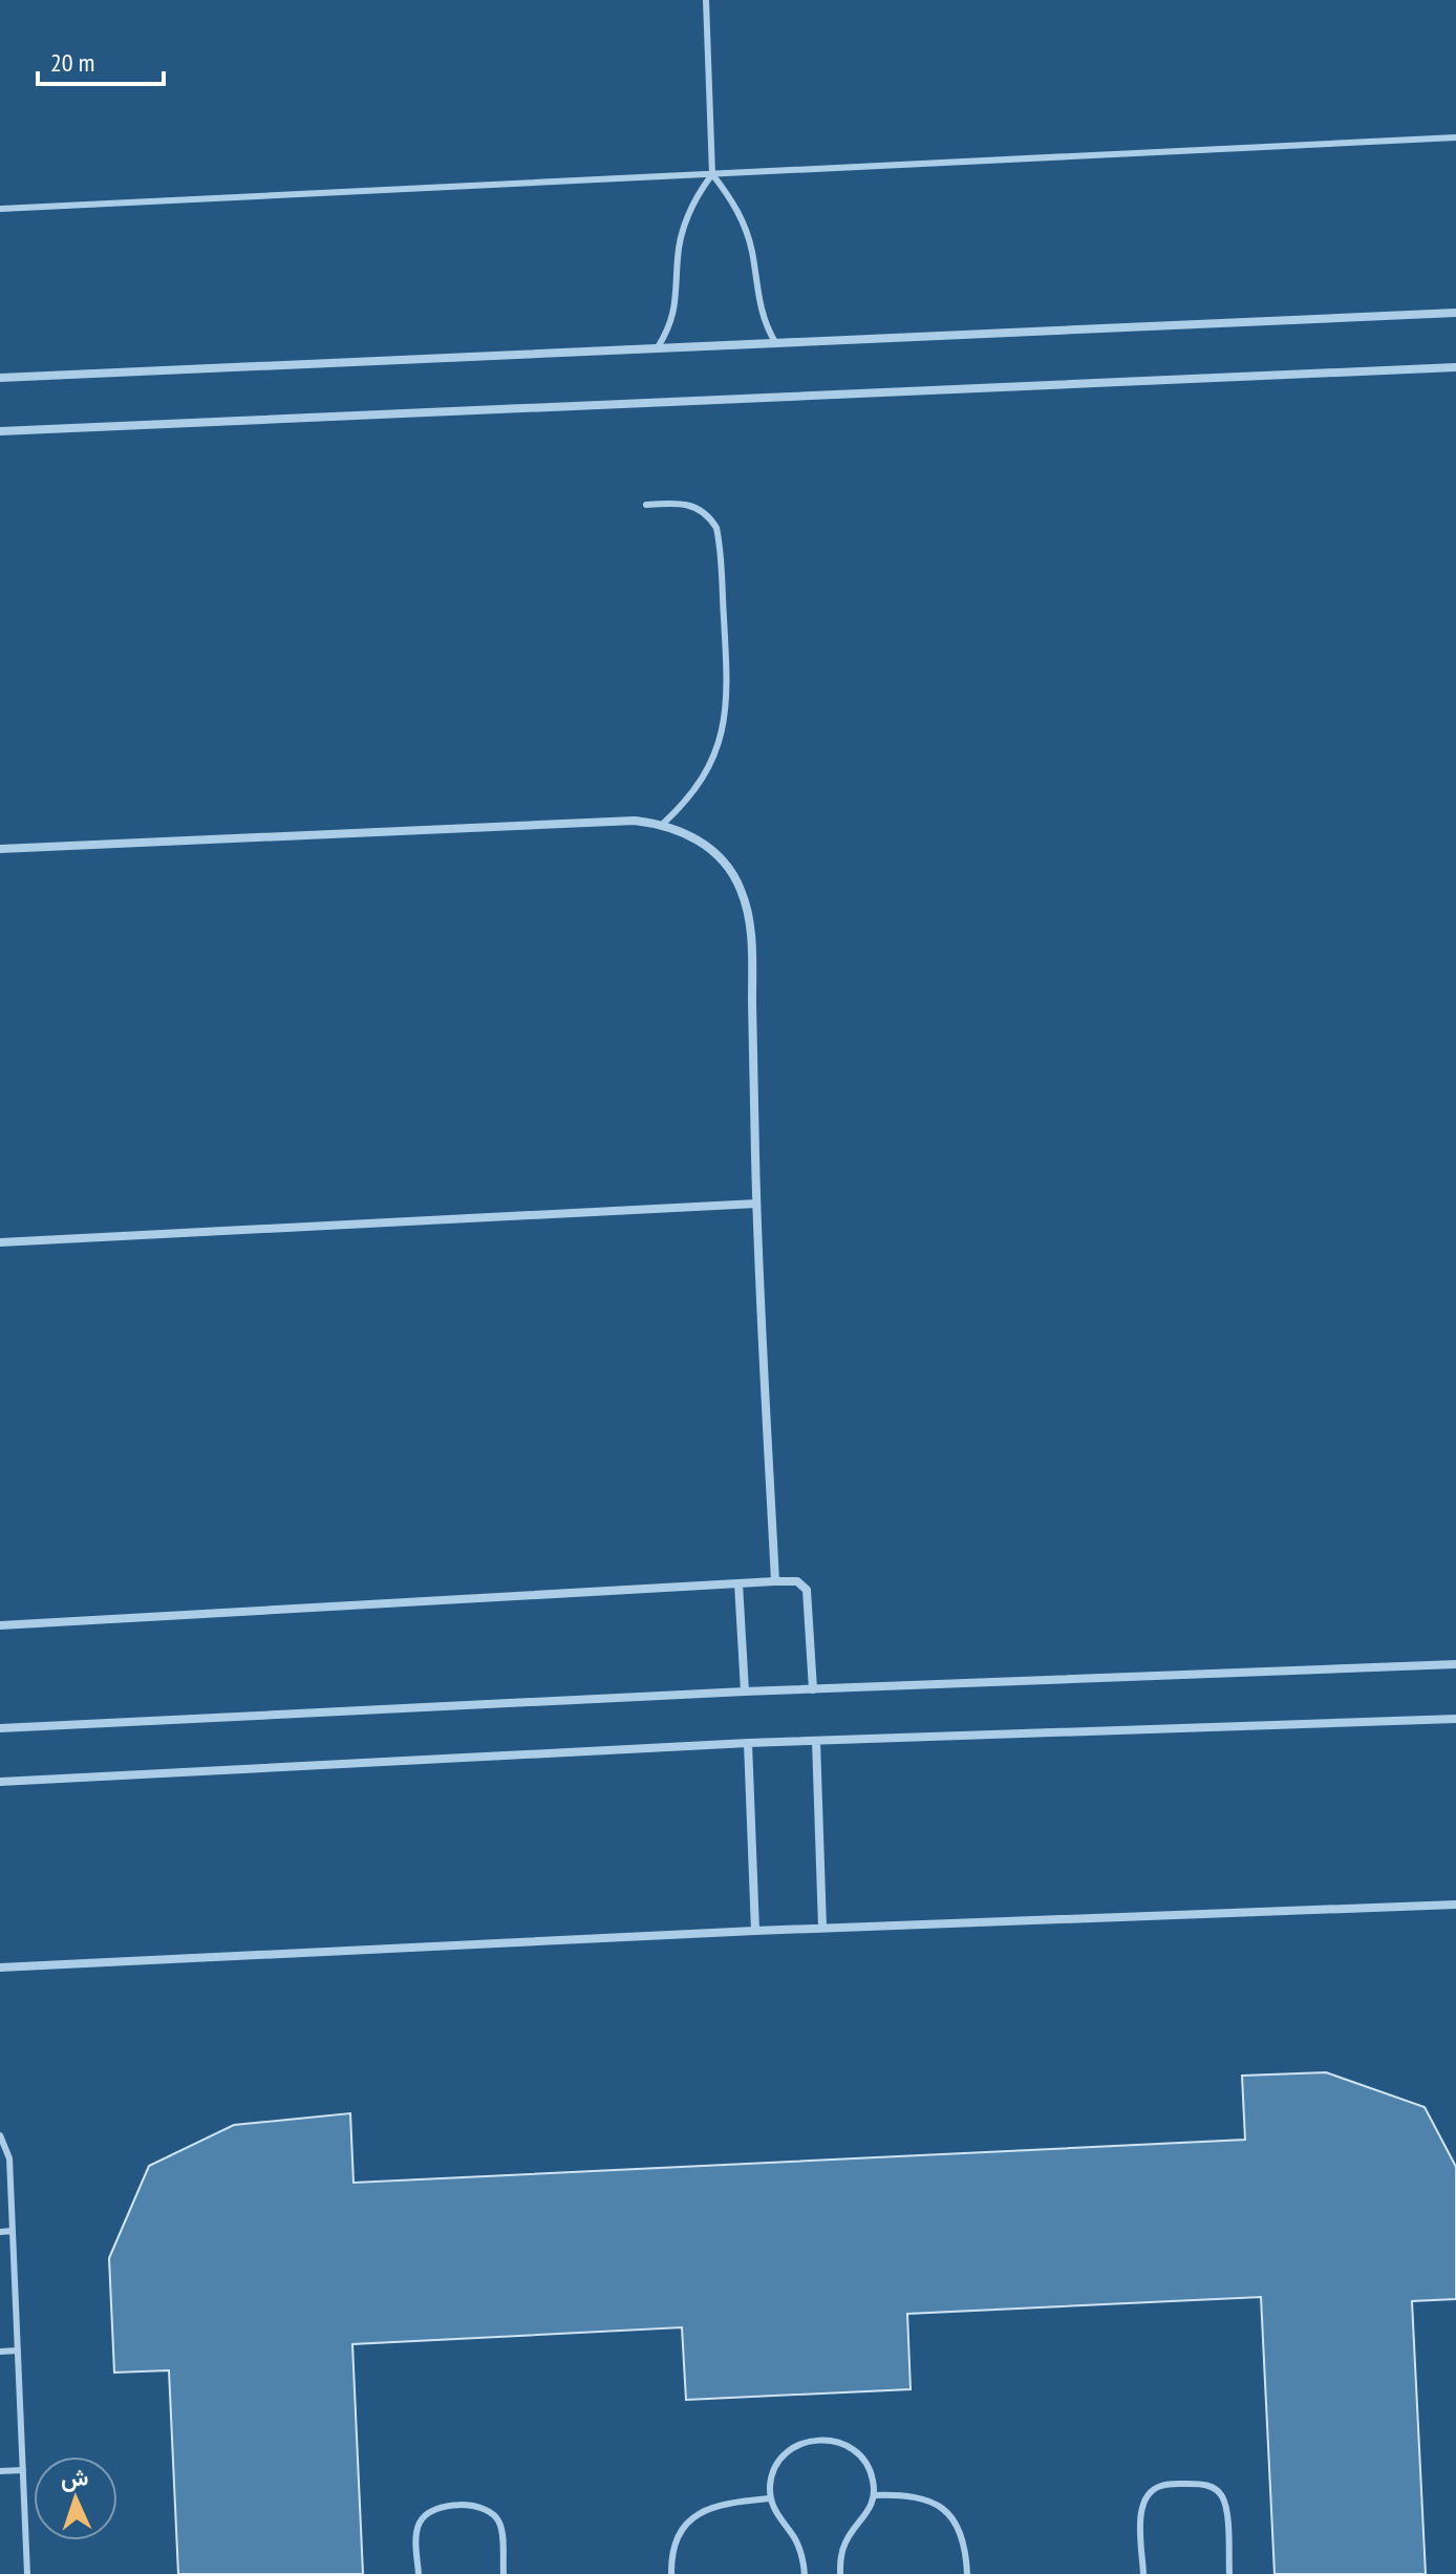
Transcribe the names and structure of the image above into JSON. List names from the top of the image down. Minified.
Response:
{"scale_bar":"20 m","north":"top"}
